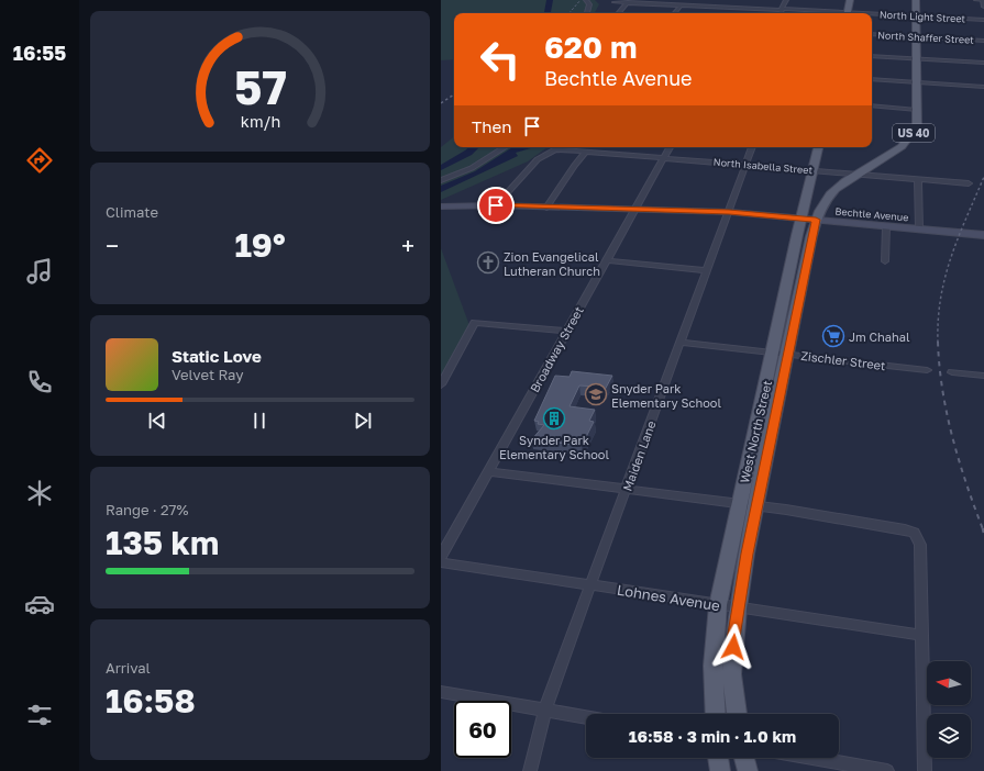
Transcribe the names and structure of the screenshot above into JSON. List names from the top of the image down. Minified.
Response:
{"streets":{"main road":["US 40","Bechtle Avenue","West North Street"],"street":["North Light Street","North Shaffer Street","North Isabella Street","Broadway Street","Zischler Street","Maiden Lane","Lohnes Avenue"]},"crossings":[["North Light Street","US 40"],["North Shaffer Street","US 40"],["US 40","North Isabella Street"],["US 40","Bechtle Avenue"],["US 40","West North Street"],["North Isabella Street","Broadway Street"],["North Isabella Street","West North Street"],["North Isabella Street","Maiden Lane"],["Bechtle Avenue","Broadway Street"],["Bechtle Avenue","West North Street"],["Bechtle Avenue","Maiden Lane"],["Zischler Street","West North Street"],["Zischler Street","Maiden Lane"],["West North Street","Lohnes Avenue"],["Maiden Lane","Lohnes Avenue"]],"places":{"church":["Zion Evangelical Lutheran Church"],"supermarket":["Jm Chahal"],"school or university":["Snyder Park Elementary School"],"building":["Synder Park Elementary School"]},"north":"left","page":{"tabs":"16:55","turn":["620 m","Bechtle Avenue"],"then":"Then","tile":["Climate",["Range · 27%","135 km"],["Arrival","16:58"]],"heat":["−","19°","+"],"song":["Static Love","Velvet Ray"],"limit":"60","trip":"16:58 · 3 min · 1.0 km","gauge":["57","km/h"]}}
